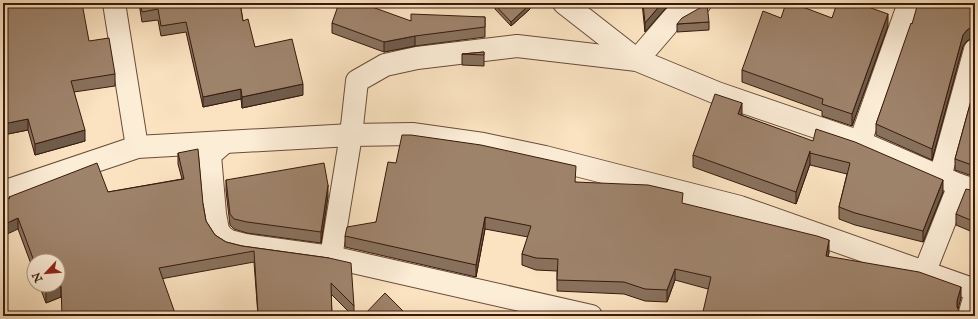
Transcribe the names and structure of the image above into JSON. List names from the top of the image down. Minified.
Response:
{"north":"bottom left"}
